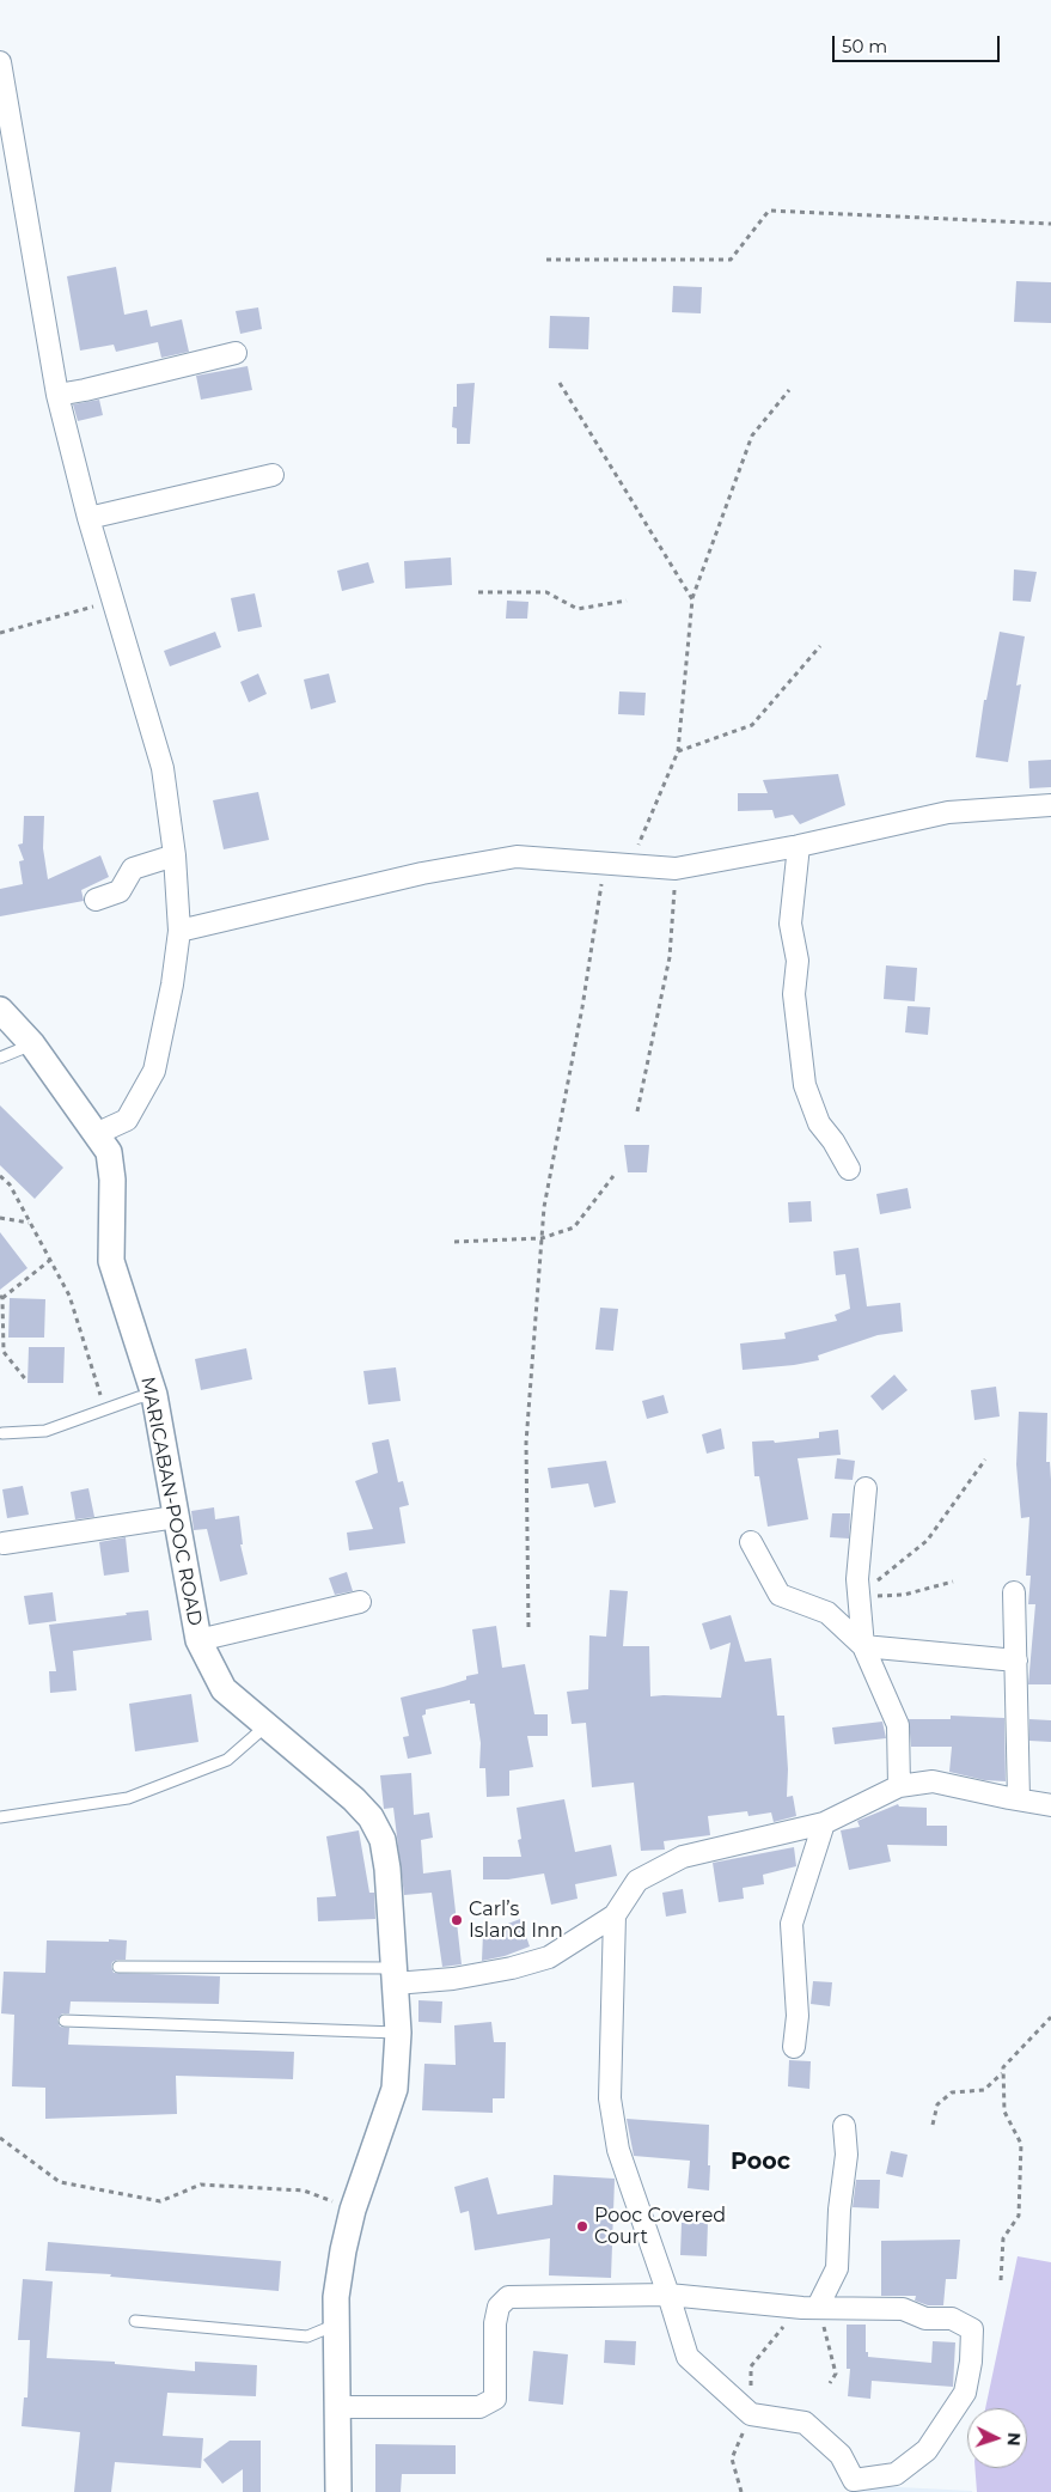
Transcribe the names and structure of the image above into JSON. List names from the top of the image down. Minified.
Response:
{"streets":{"street":["MARICABAN-POOC ROAD"]},"districts":["Pooc"],"places":["Carl’s Island Inn","Pooc Covered Court"],"scale_bar":"50 m","north":"right"}
